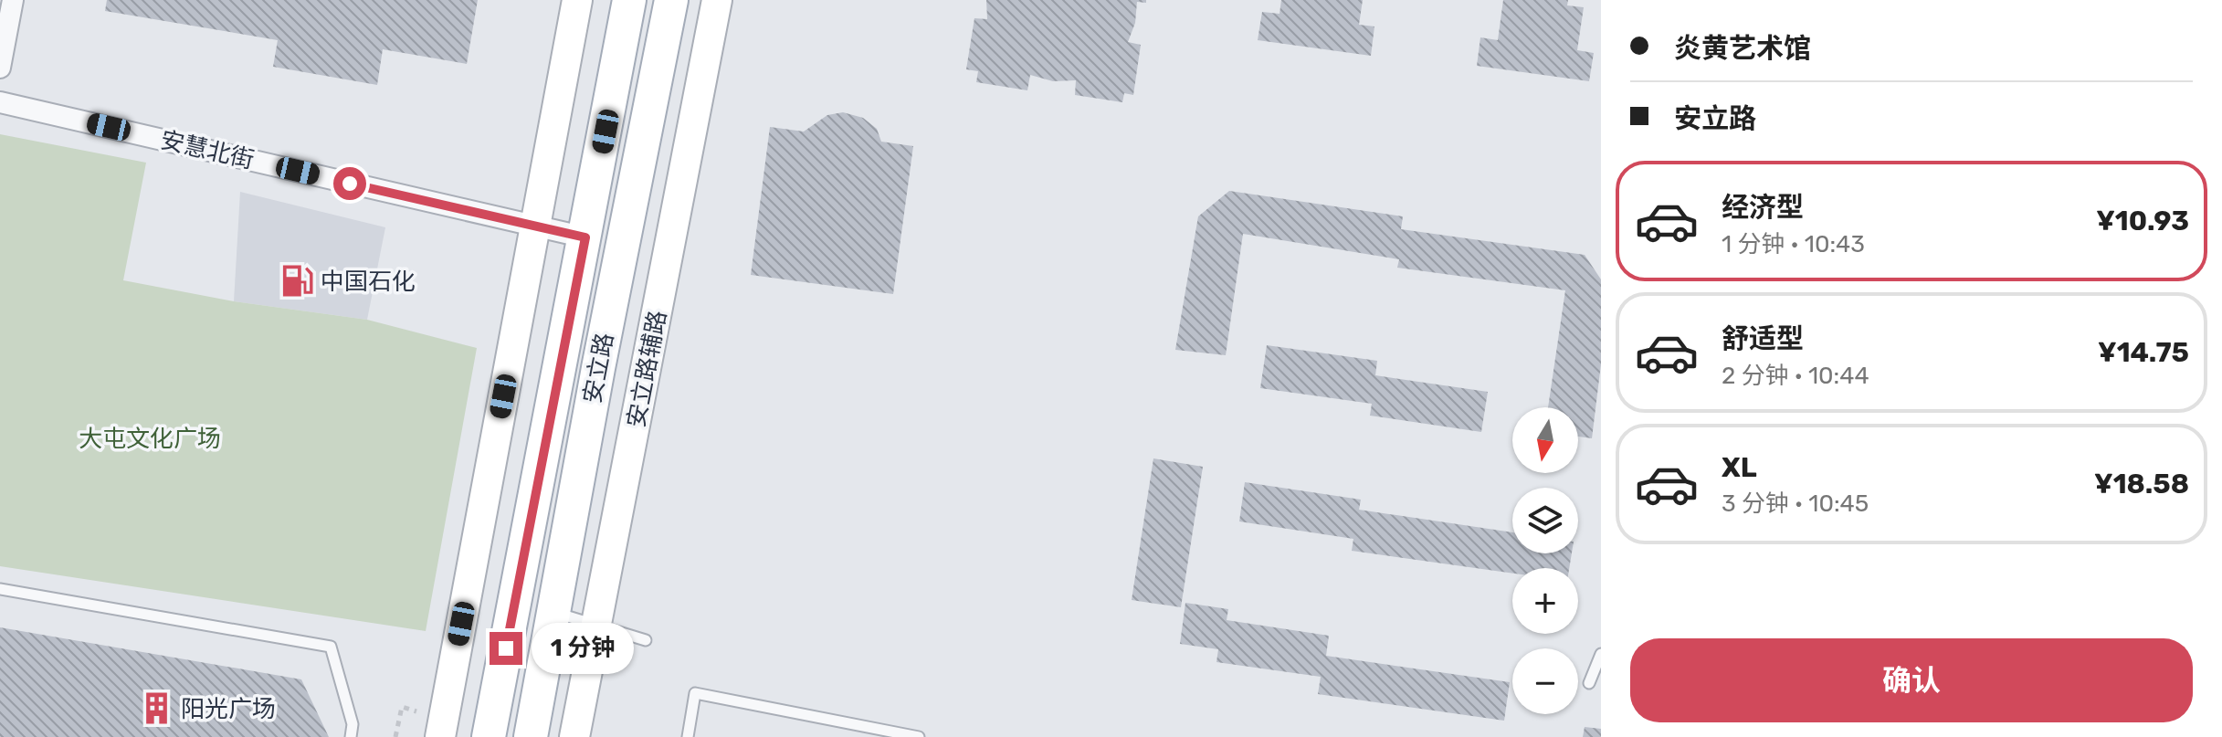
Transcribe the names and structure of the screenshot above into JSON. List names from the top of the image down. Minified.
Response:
{"streets":{"main road":["安立路"],"street":["安慧北街","安立路辅路"]},"crossings":[["安慧北街","安立路"]],"parks":["大屯文化广场"],"places":{"fuel station":["中国石化"],"building":["阳光广场"]},"north":"bottom","page":{"banner":["炎黄艺术馆","安立路"],"list":[{"name":"经济型","note":"1 分钟 · 10:43","value":"¥10.93"},{"name":"舒适型","note":"2 分钟 · 10:44","value":"¥14.75"},{"name":"XL","note":"3 分钟 · 10:45","value":"¥18.58"}],"map_buttons":["+","−"],"bubble":"1 分钟","buttons":"确认"}}
